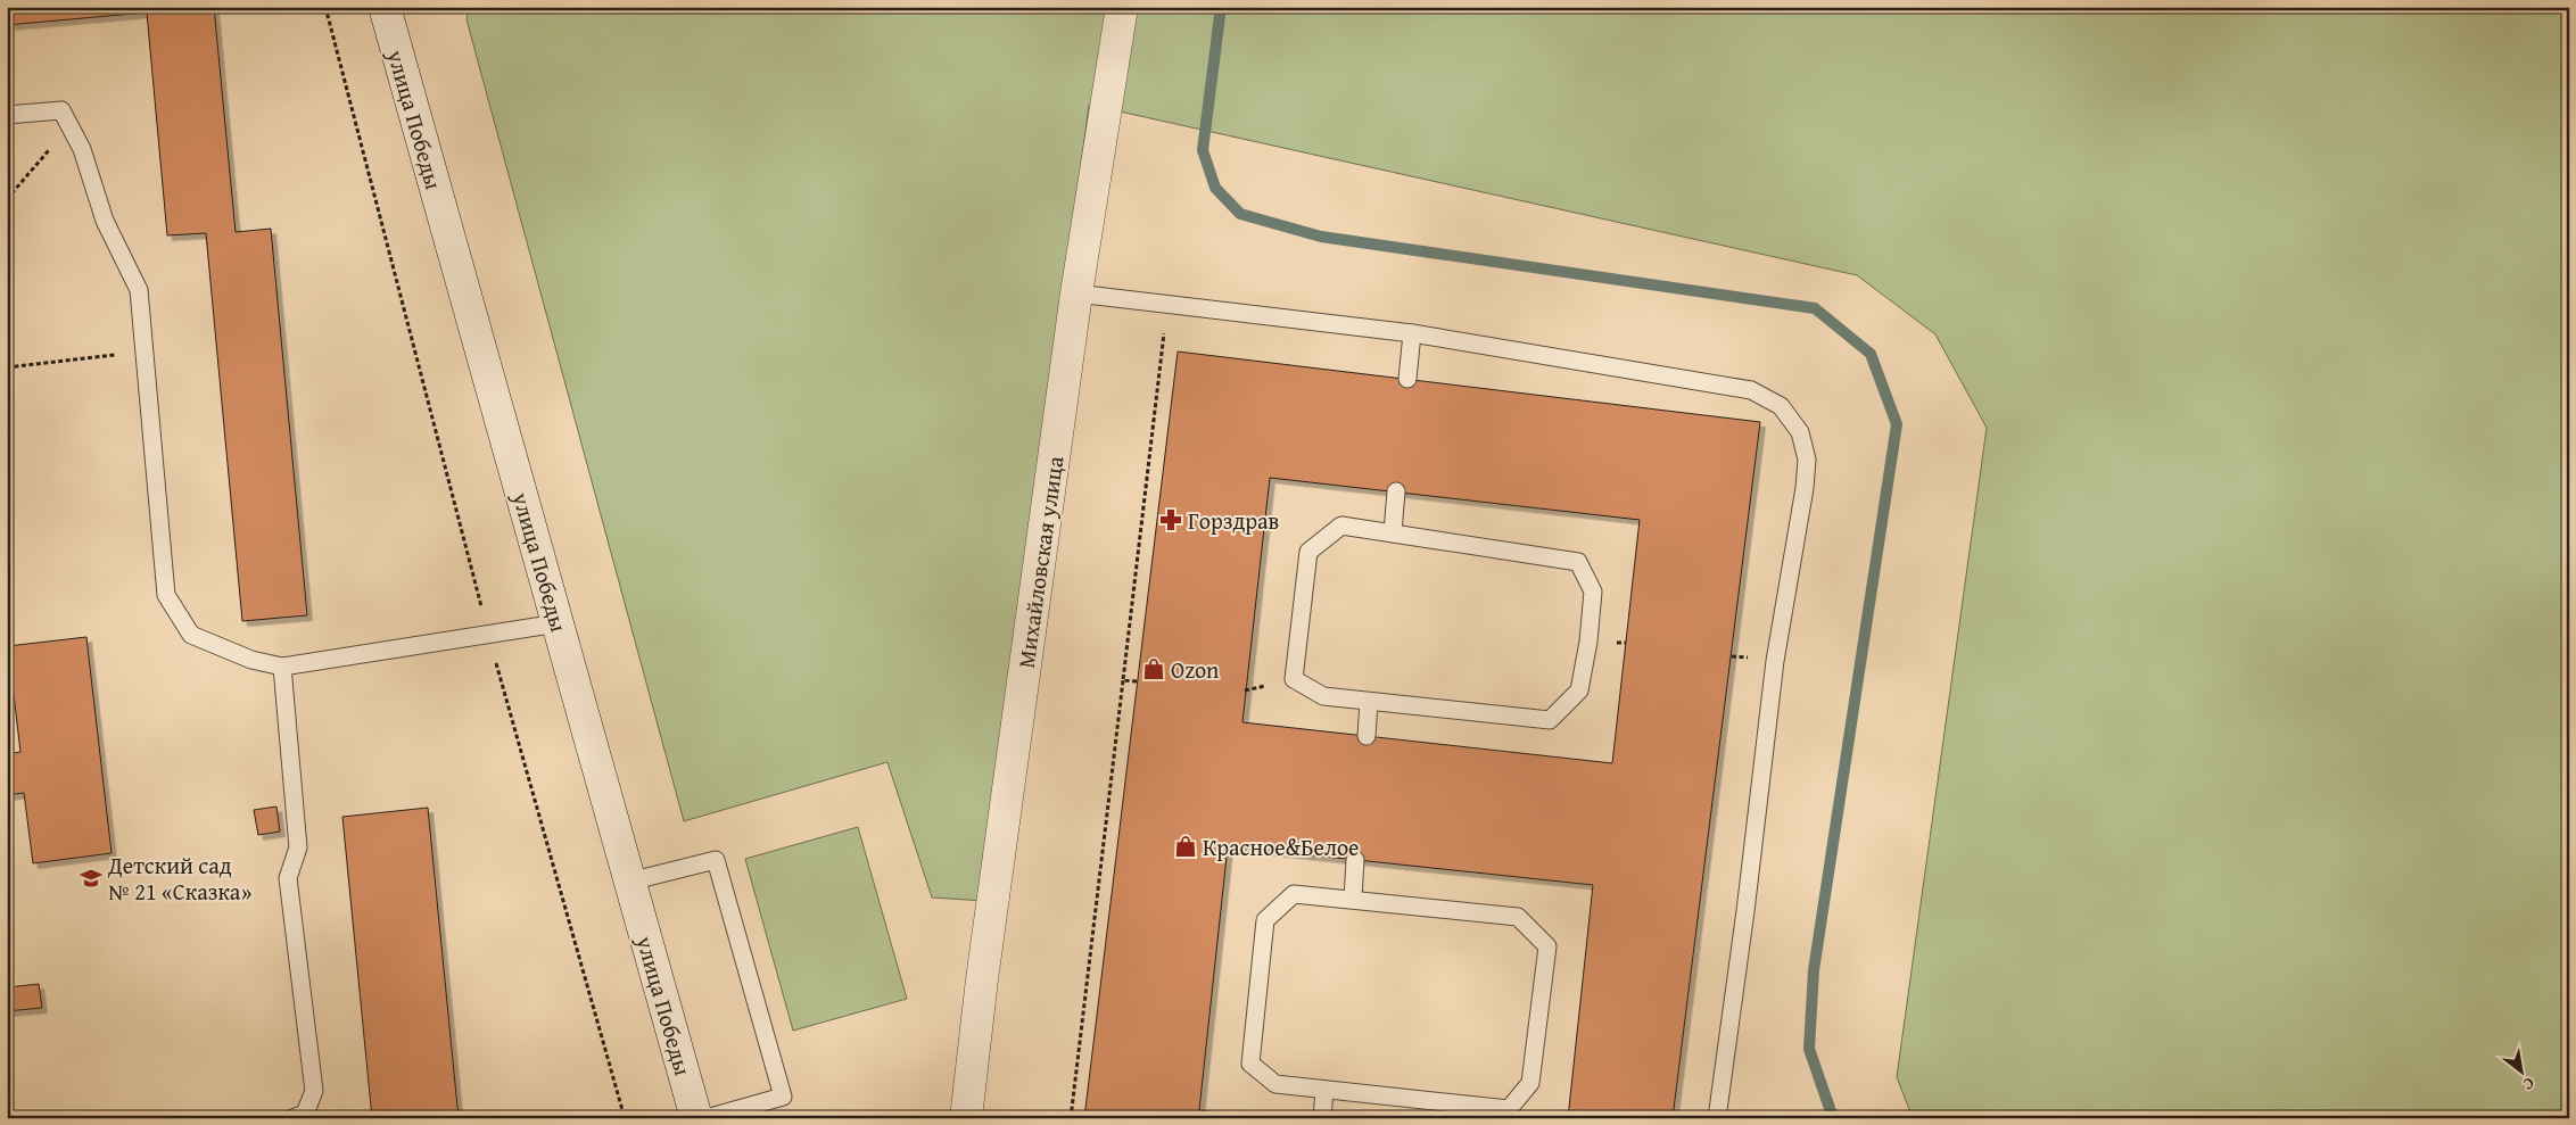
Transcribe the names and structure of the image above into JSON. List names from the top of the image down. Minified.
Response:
{"streets":{"main road":["улица Победы","Михайловская улица"]},"places":{"pharmacy":["Горздрав"],"shop":["Ozon","Красное&Белое"],"school or university":["Детский сад № 21 «Сказка»"]},"north":"bottom right"}
